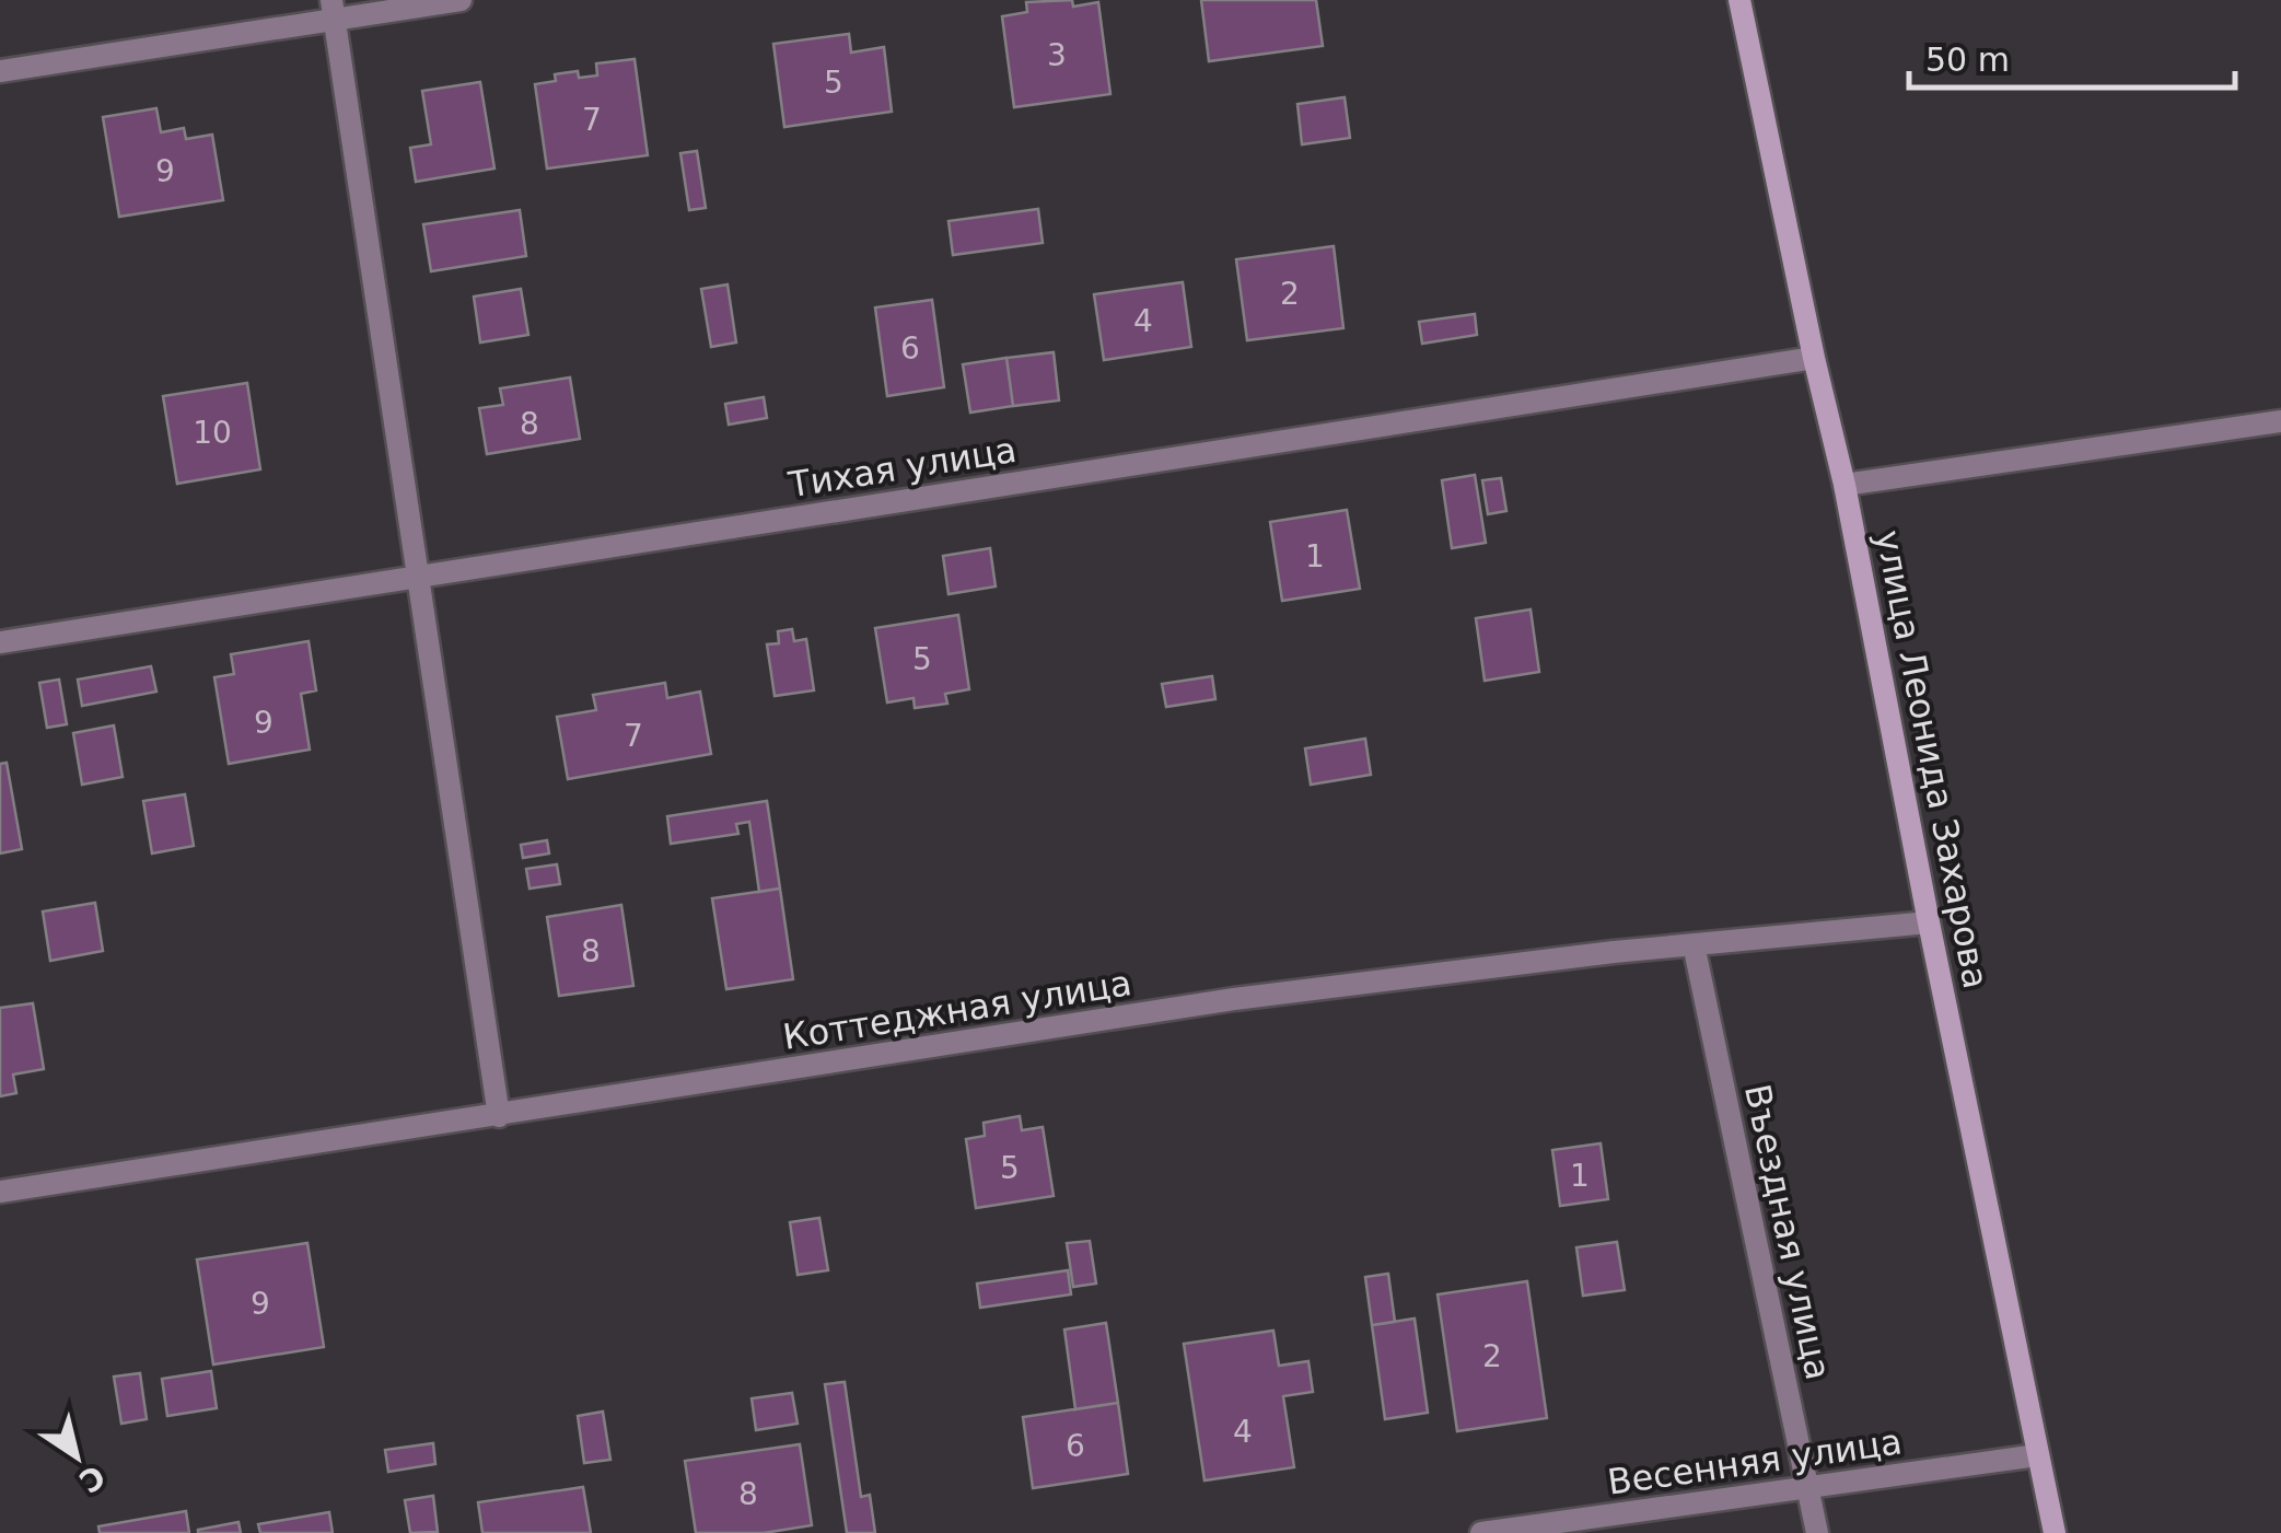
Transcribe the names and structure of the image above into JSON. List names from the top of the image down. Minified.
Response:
{"streets":{"main road":["улица Леонида Захарова"],"street":["Тихая улица","Коттеджная улица","Въездная улица","Весенняя улица"]},"crossings":[["Тихая улица","улица Леонида Захарова"],["улица Леонида Захарова","Коттеджная улица"],["улица Леонида Захарова","Весенняя улица"],["Коттеджная улица","Въездная улица"],["Въездная улица","Весенняя улица"]],"house_numbers":["3","5","7","9","2","4","6","8","10","1","5","9","7","8","5","1","9","2","4","6","8"],"scale_bar":"50 m","north":"bottom right"}
